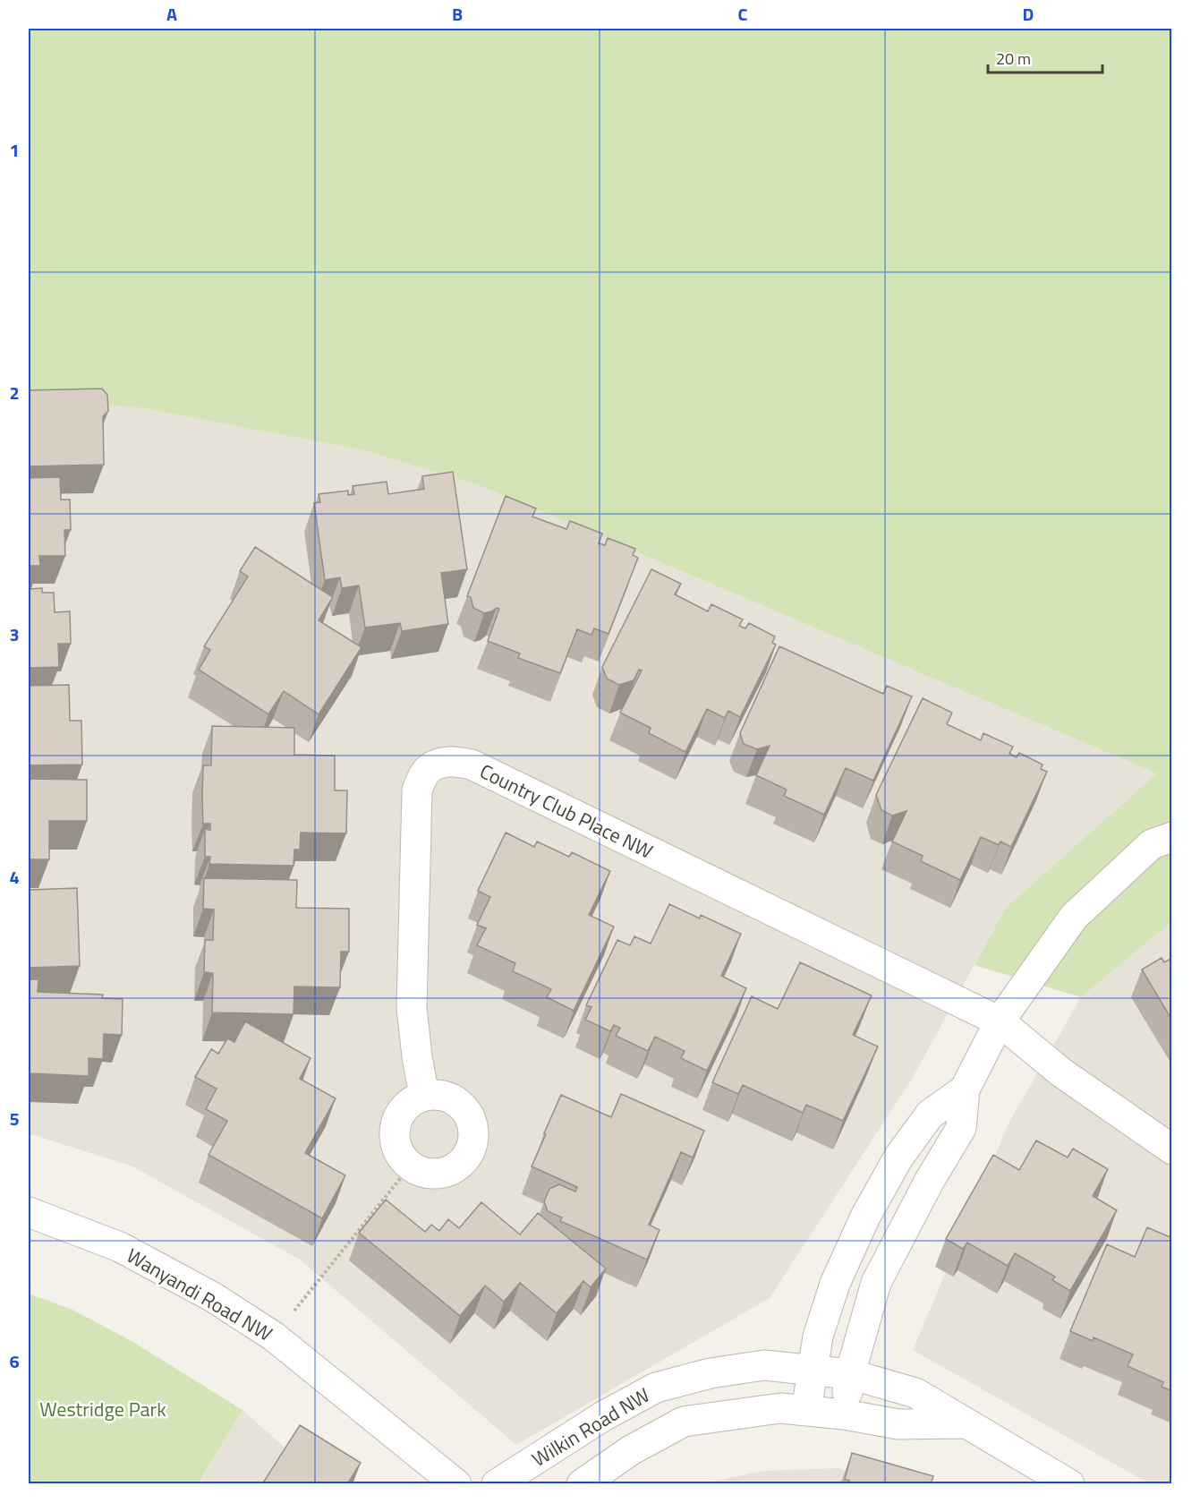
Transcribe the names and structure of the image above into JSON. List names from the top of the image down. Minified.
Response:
{"streets":{"street":["Country Club Place NW","Wanyandi Road NW","Wilkin Road NW"]},"parks":["Westridge Park"],"scale_bar":"20 m","grid":{"columns":["A","B","C","D"],"rows":["1","2","3","4","5","6"]}}
